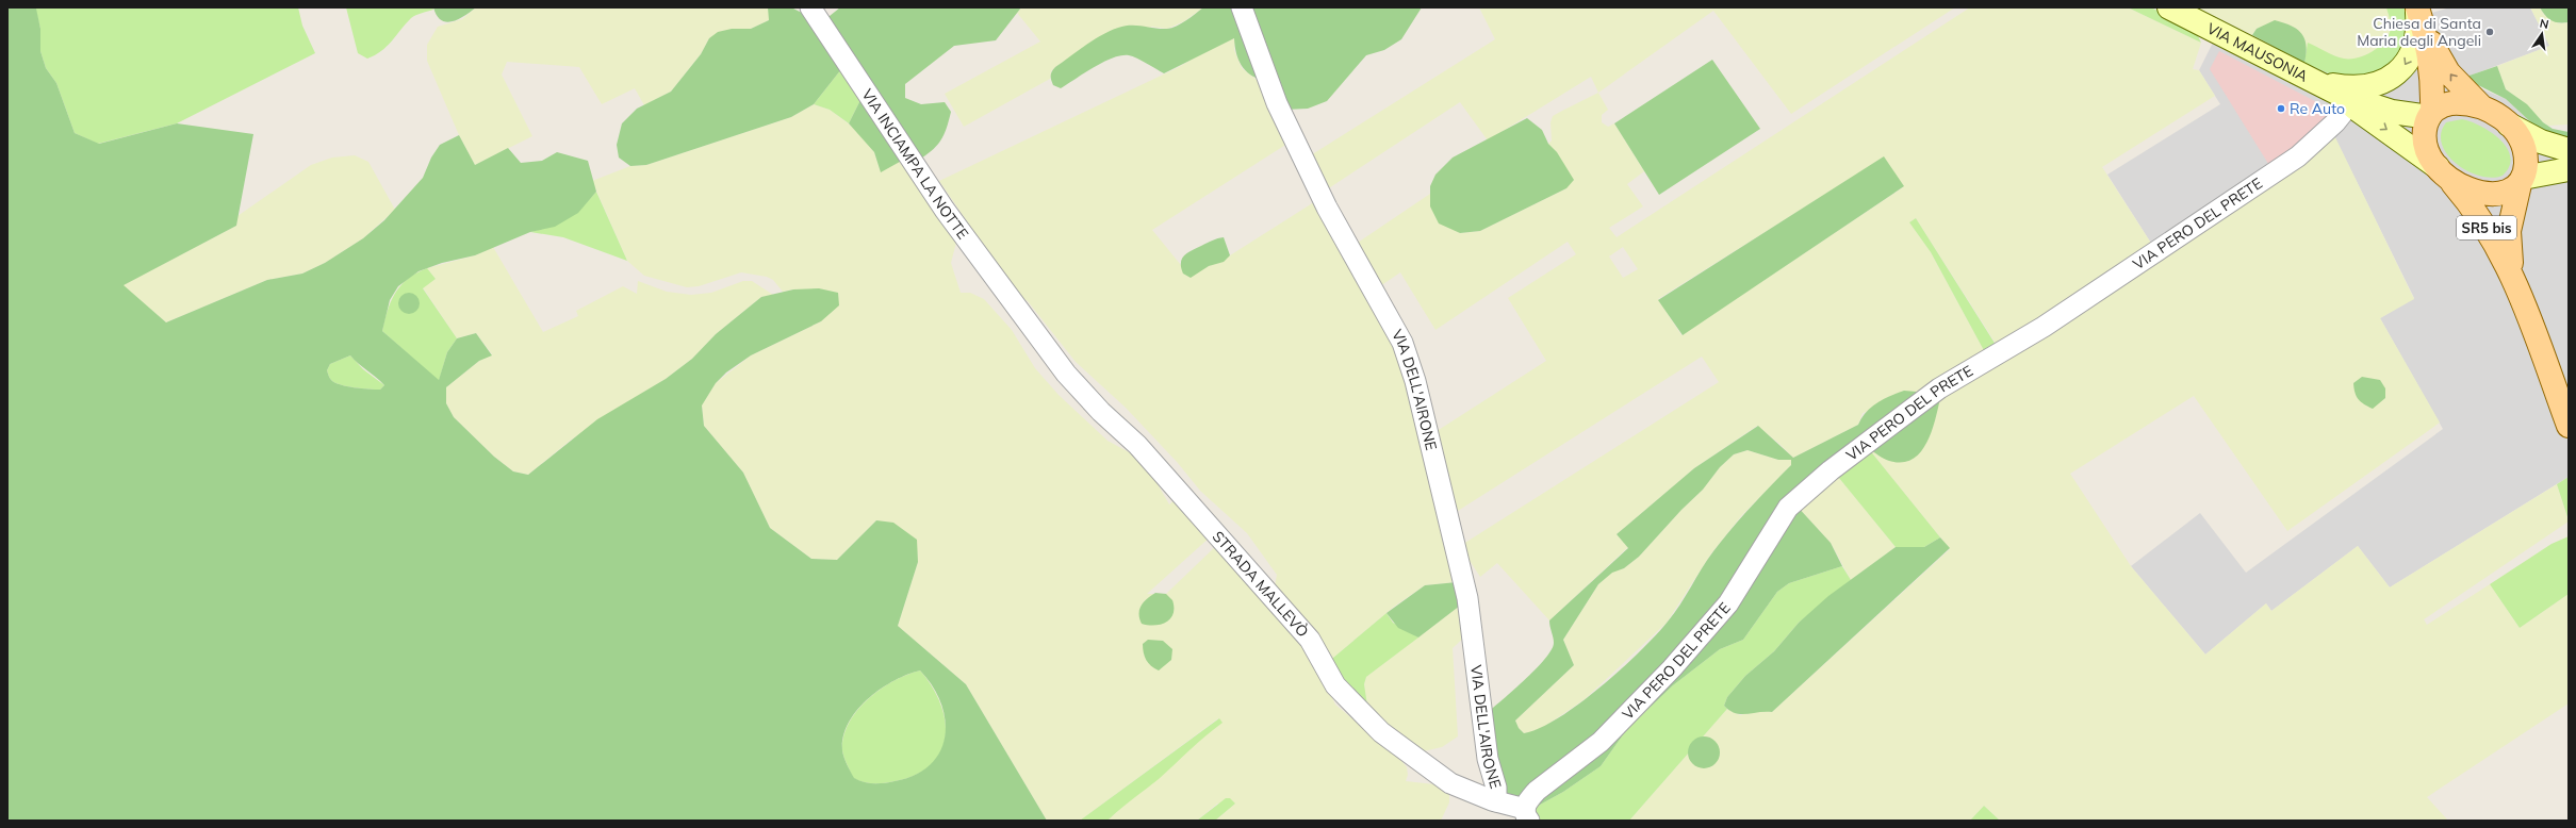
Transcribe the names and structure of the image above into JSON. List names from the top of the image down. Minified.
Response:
{"streets":{"main road":["VIA MAUSONIA","SR5 bis"],"street":["VIA INCIAMPA LA NOTTE","VIA PERO DEL PRETE","VIA DELL'AIRONE","STRADA MALLEVÒ"]},"crossings":[["VIA MAUSONIA","VIA PERO DEL PRETE"],["VIA MAUSONIA","SR5 bis"],["VIA INCIAMPA LA NOTTE","STRADA MALLEVÒ"],["VIA PERO DEL PRETE","STRADA MALLEVÒ"],["VIA DELL'AIRONE","STRADA MALLEVÒ"]],"places":["Chiesa di Santa Maria degli Angeli","Re Auto"],"north":"top"}
